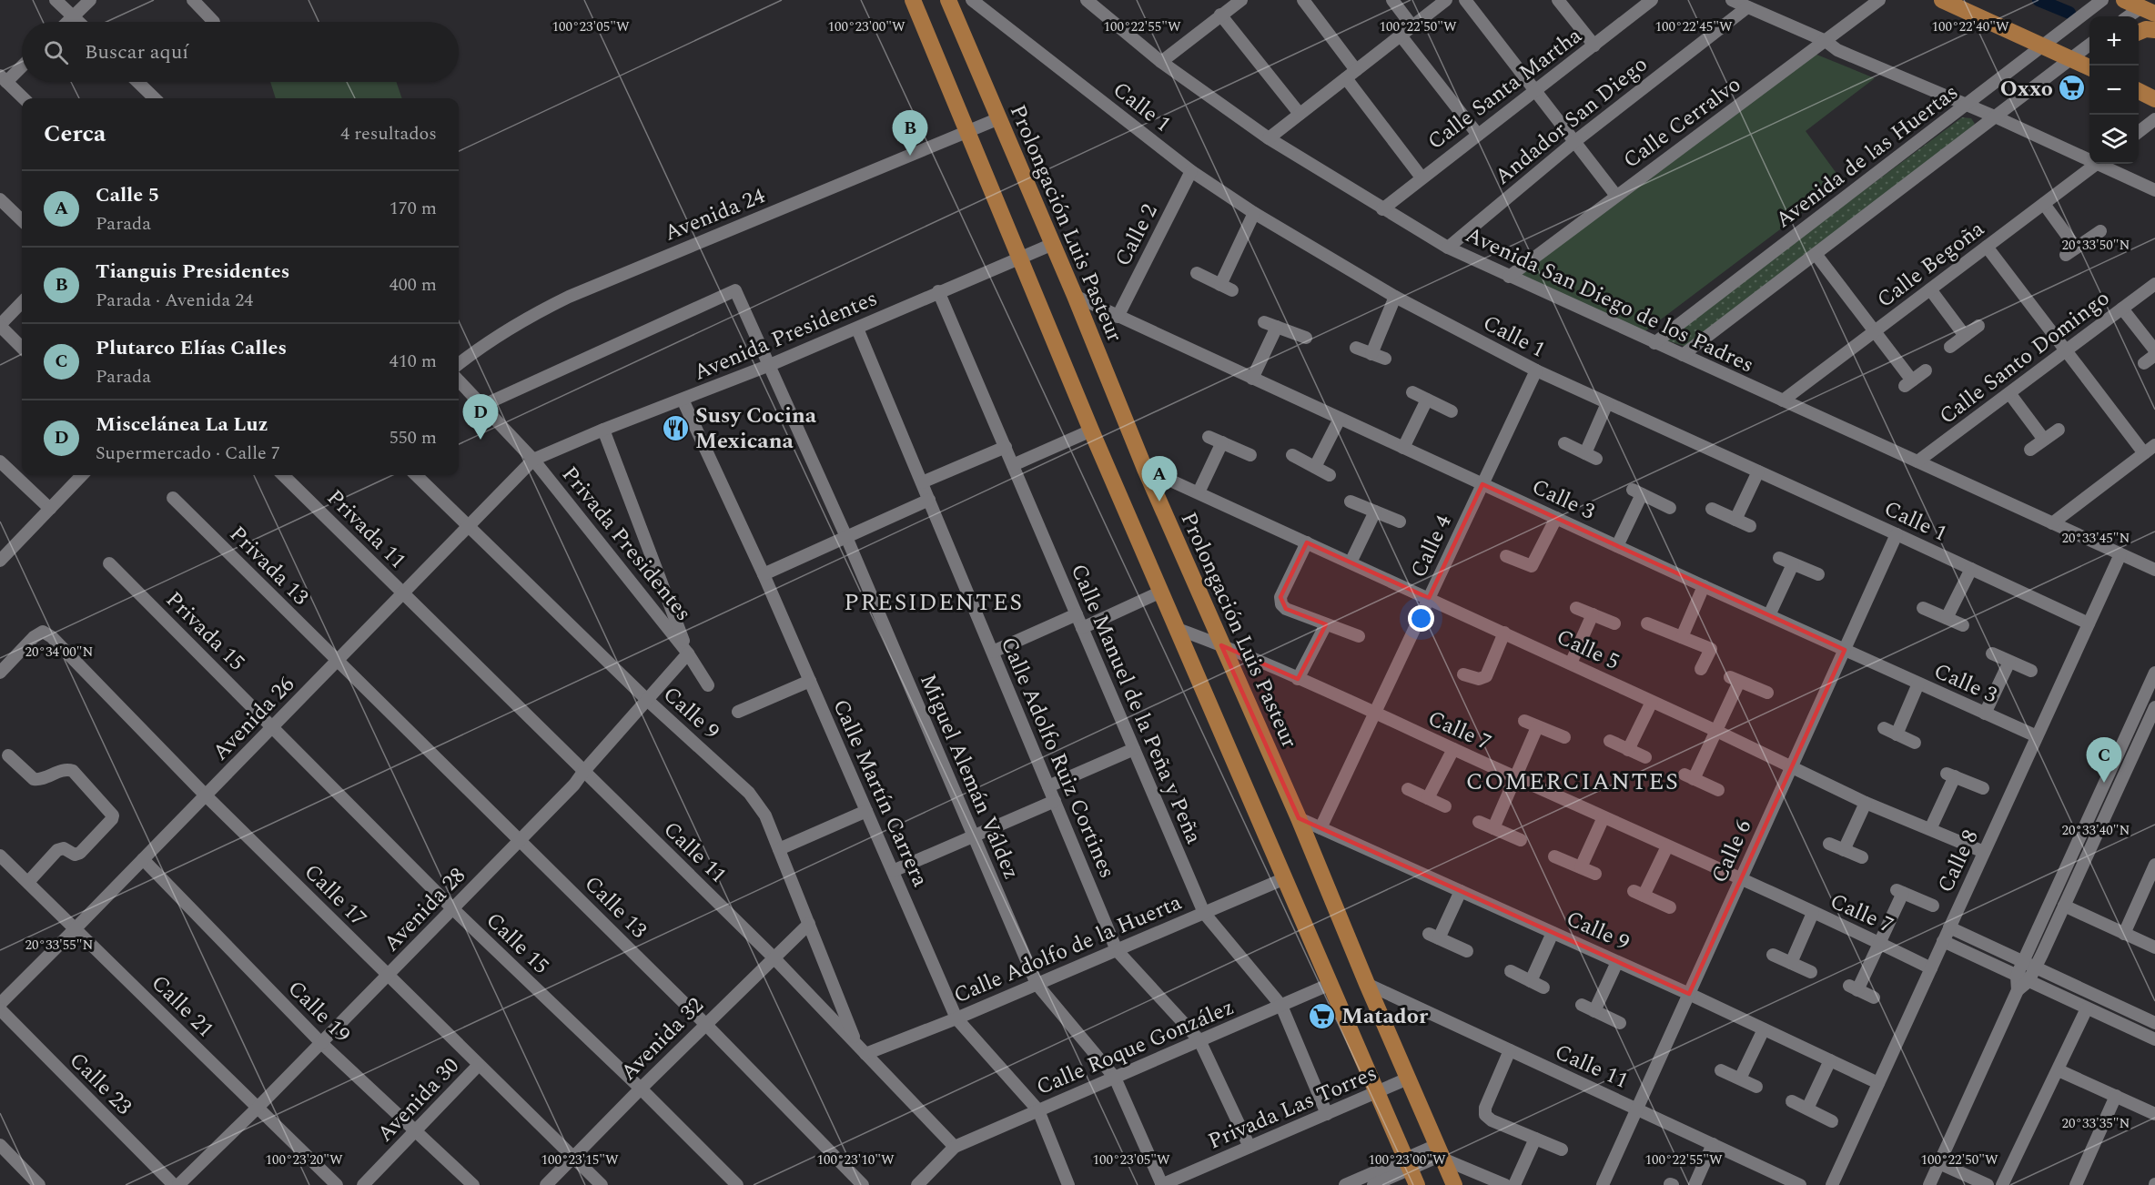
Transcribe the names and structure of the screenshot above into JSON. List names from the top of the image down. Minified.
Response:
{"streets":{"main road":["Prolongación Luis Pasteur"],"street":["Calle Santa Martha","Calle 1","Andador San Diego","Calle Cerralvo","Avenida de las Huertas","Avenida 24","Calle 2","Calle Begoña","Avenida San Diego de los Padres","Avenida Presidentes","Calle Santo Domingo","Calle 3","Privada 11","Privada Presidentes","Calle 4","Privada 13","Privada 15","Calle 5","Calle Manuel de la Peña y Peña","Calle 9","Avenida 26","Calle 7","Calle Adolfo Ruiz Cortines","Miguel Alemán Váldez","Calle Martín Carrera","Calle 6","Calle 11","Calle 8","Calle 17","Calle 13","Avenida 28","Calle 15","Calle Adolfo de la Huerta","Calle 21","Calle 19","Avenida 32","Calle Roque González","Calle 23","Avenida 30","Privada Las Torres"]},"crossings":[["Calle Santa Martha","Avenida San Diego de los Padres"],["Calle 1","Calle 2"],["Calle 1","Calle 4"],["Calle 1","Calle 6"],["Calle 1","Calle 8"],["Andador San Diego","Avenida San Diego de los Padres"],["Calle Cerralvo","Avenida San Diego de los Padres"],["Avenida de las Huertas","Avenida San Diego de los Padres"],["Avenida 24","Prolongación Luis Pasteur"],["Prolongación Luis Pasteur","Avenida Presidentes"],["Prolongación Luis Pasteur","Calle 3"],["Prolongación Luis Pasteur","Calle 5"],["Prolongación Luis Pasteur","Calle 9"],["Prolongación Luis Pasteur","Calle 7"],["Prolongación Luis Pasteur","Calle 11"],["Prolongación Luis Pasteur","Privada Las Torres"],["Calle 2","Calle 3"],["Calle Begoña","Avenida San Diego de los Padres"],["Avenida San Diego de los Padres","Calle Santo Domingo"],["Avenida San Diego de los Padres","Calle 8"],["Avenida Presidentes","Privada Presidentes"],["Avenida Presidentes","Calle Manuel de la Peña y Peña"],["Avenida Presidentes","Avenida 26"],["Avenida Presidentes","Calle Adolfo Ruiz Cortines"],["Avenida Presidentes","Miguel Alemán Váldez"],["Avenida Presidentes","Calle Martín Carrera"],["Calle 3","Calle 4"],["Calle 3","Calle 6"],["Calle 3","Calle 8"],["Privada 11","Avenida 26"],["Privada 11","Calle 11"],["Privada Presidentes","Avenida 26"],["Privada Presidentes","Avenida 28"],["Calle 4","Calle 5"],["Calle 4","Calle 9"],["Calle 4","Calle 7"],["Privada 13","Avenida 26"],["Privada 13","Calle 13"],["Privada 15","Avenida 26"],["Privada 15","Calle 15"],["Calle 5","Calle 6"],["Calle 5","Calle 8"],["Calle Manuel de la Peña y Peña","Calle Adolfo de la Huerta"],["Calle Manuel de la Peña y Peña","Calle Roque González"],["Calle Manuel de la Peña y Peña","Privada Las Torres"],["Calle 9","Avenida 26"],["Calle 9","Calle 6"],["Calle 9","Calle 11"],["Calle 9","Calle 8"],["Calle 9","Avenida 28"],["Calle 9","Avenida 32"],["Avenida 26","Calle 11"],["Avenida 26","Calle 17"],["Avenida 26","Calle 13"],["Avenida 26","Calle 15"],["Avenida 26","Calle 21"],["Avenida 26","Calle 19"],["Calle 7","Calle 6"],["Calle 7","Calle 8"],["Calle Adolfo Ruiz Cortines","Calle Adolfo de la Huerta"],["Calle Adolfo Ruiz Cortines","Calle Roque González"],["Calle Adolfo Ruiz Cortines","Privada Las Torres"],["Miguel Alemán Váldez","Calle Adolfo de la Huerta"],["Miguel Alemán Váldez","Calle Roque González"],["Miguel Alemán Váldez","Privada Las Torres"],["Calle Martín Carrera","Calle Adolfo de la Huerta"],["Calle Martín Carrera","Calle Roque González"],["Calle 6","Calle 11"],["Calle 11","Avenida 28"],["Calle 11","Calle Adolfo de la Huerta"],["Calle 11","Avenida 32"],["Calle 11","Calle Roque González"],["Calle 17","Avenida 28"],["Calle 17","Avenida 32"],["Calle 17","Avenida 30"],["Calle 13","Avenida 28"],["Calle 13","Avenida 32"],["Avenida 28","Calle 15"],["Avenida 28","Calle 21"],["Avenida 28","Calle 19"],["Calle 15","Avenida 32"],["Calle 19","Avenida 30"]],"districts":["PRESIDENTES","COMERCIANTES"],"places":{"supermarket":["Oxxo","Matador"],"restaurant":["Susy Cocina Mexicana"]},"page":{"map_buttons":["+","−"],"search":"Buscar aquí","heading":["Cerca","4 resultados"],"pins":["B","D","A","C"],"list":[{"mark":"A","name":"Calle 5","note":"Parada","value":"170 m"},{"mark":"B","name":"Tianguis Presidentes","note":"Parada · Avenida 24","value":"400 m"},{"mark":"C","name":"Plutarco Elías Calles","note":"Parada","value":"410 m"},{"mark":"D","name":"Miscelánea La Luz","note":"Supermercado · Calle 7","value":"550 m"}]},"coordinates":["100°22'45\"W","100°22'40\"W","100°23'05\"W","100°23'00\"W","100°22'55\"W","100°22'50\"W","20°33'50\"N","20°33'45\"N","20°34'00\"N","20°33'40\"N","20°33'55\"N","20°33'35\"N","100°23'20\"W","100°23'15\"W","100°23'10\"W"]}
